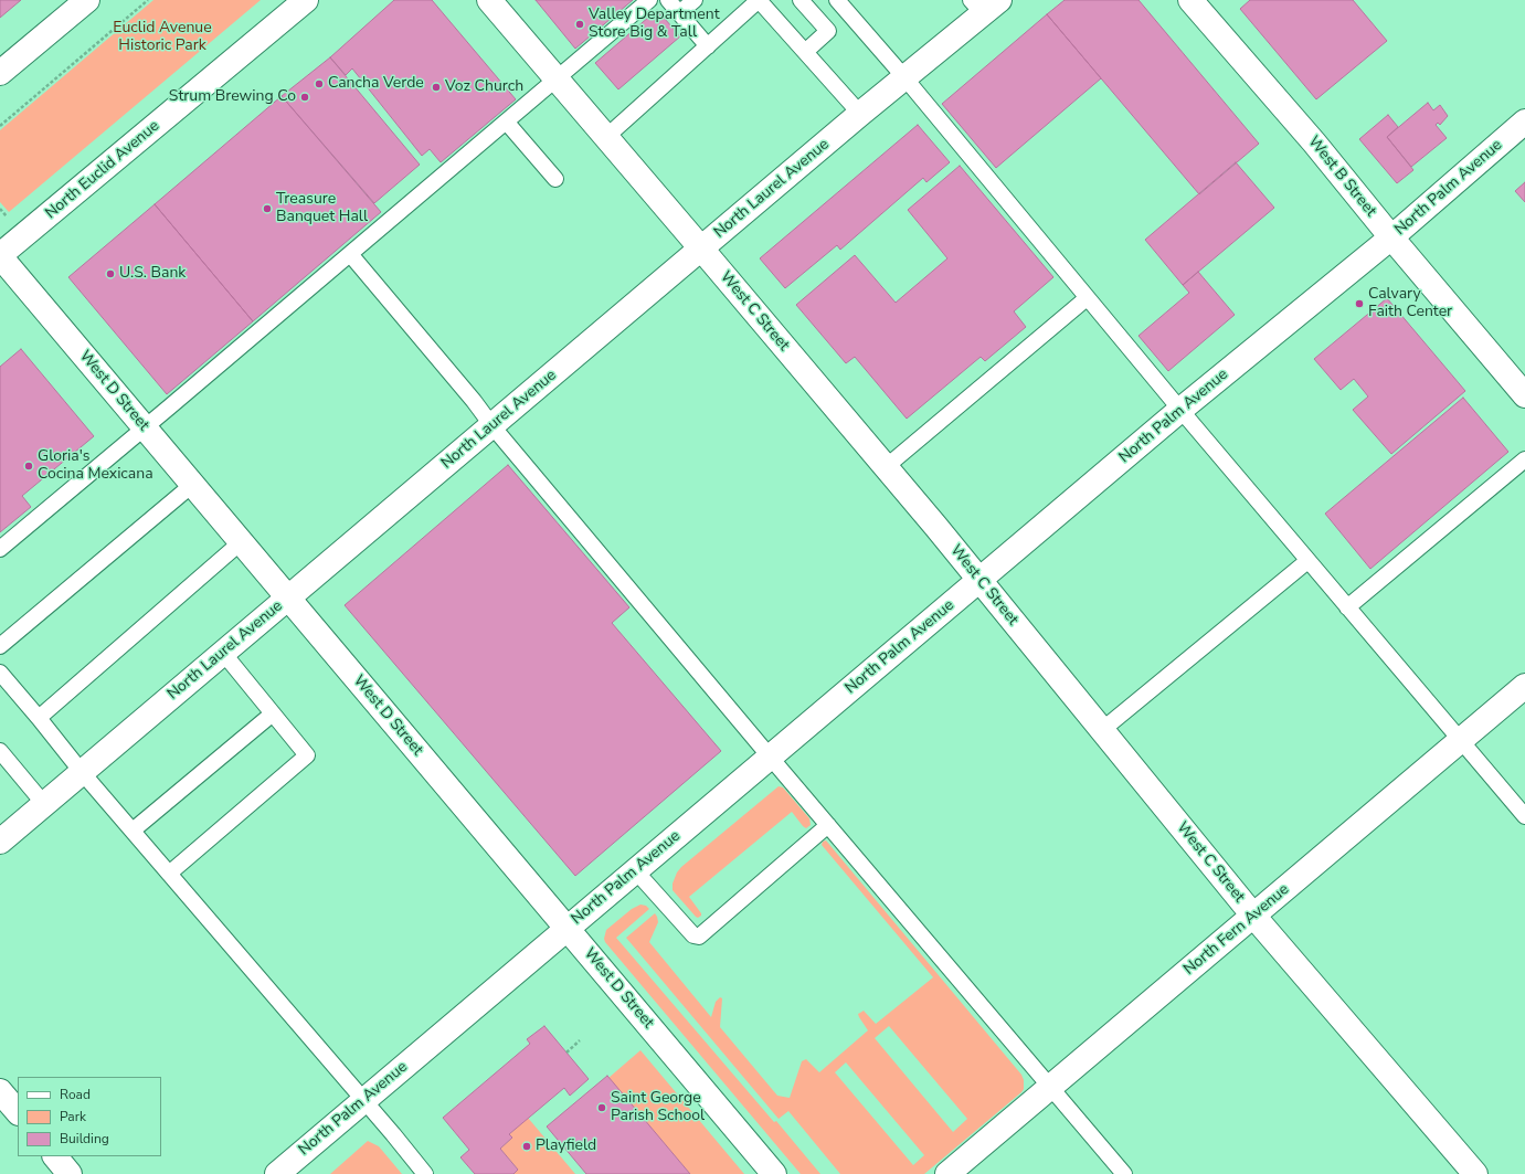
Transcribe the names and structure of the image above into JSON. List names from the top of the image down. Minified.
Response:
{"streets":{"street":["North Euclid Avenue","West B Street","North Palm Avenue","North Laurel Avenue","West C Street","West D Street","North Fern Avenue"]},"crossings":[["North Euclid Avenue","West D Street"],["West B Street","North Palm Avenue"],["North Palm Avenue","West C Street"],["North Palm Avenue","West D Street"],["North Laurel Avenue","West C Street"],["North Laurel Avenue","West D Street"],["West C Street","North Fern Avenue"]],"parks":["Euclid Avenue Historic Park"],"places":["Valley Department Store Big & Tall","Cancha Verde","Voz Church","Strum Brewing Co","Treasure Banquet Hall","U.S. Bank","Calvary Faith Center","Gloria's Cocina Mexicana","Saint George Parish School","Playfield"],"legend":["Road","Park","Building"]}
